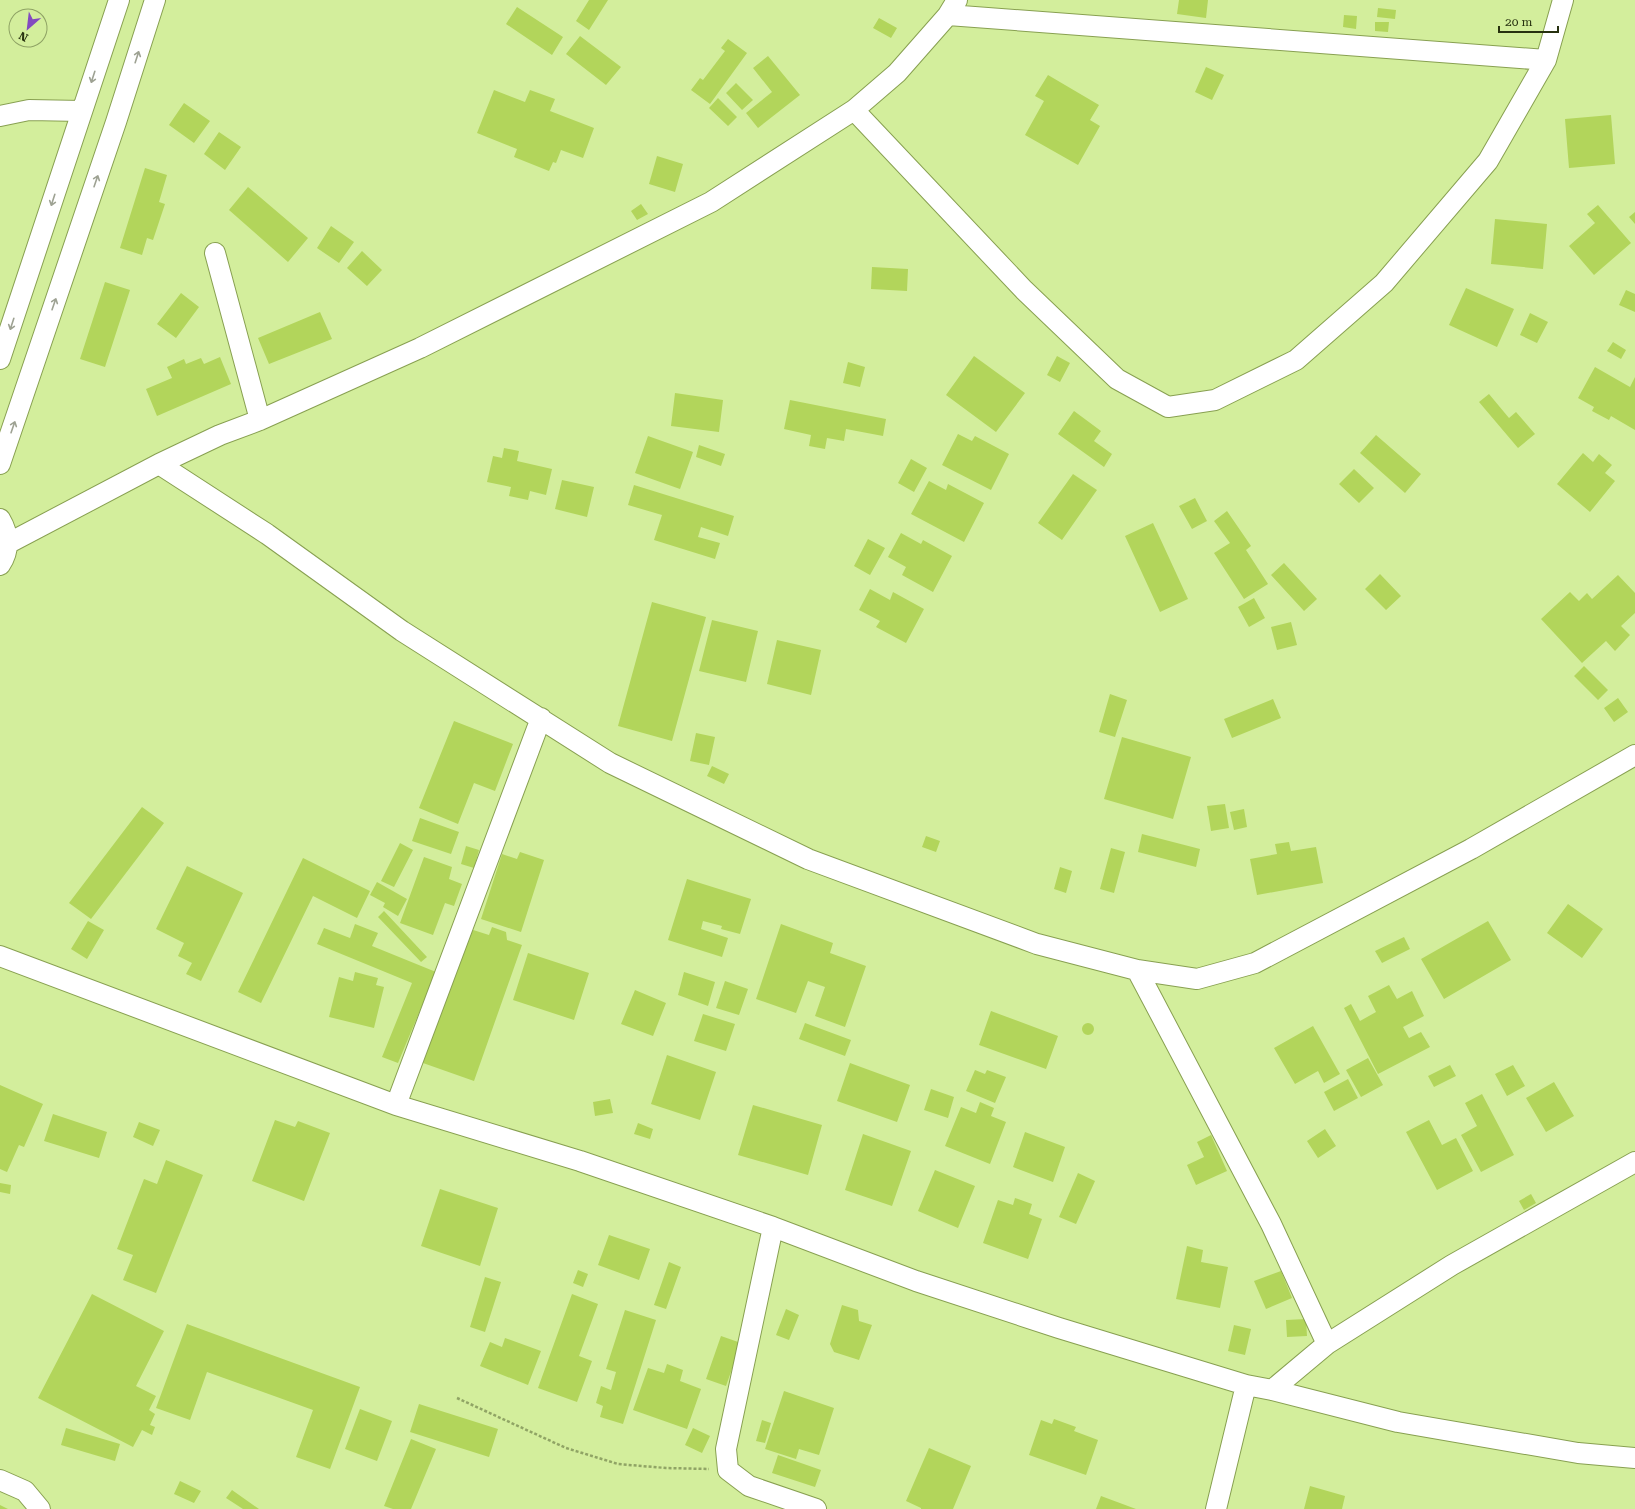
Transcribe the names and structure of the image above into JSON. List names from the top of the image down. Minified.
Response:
{"scale_bar":"20 m","north":"bottom left"}
